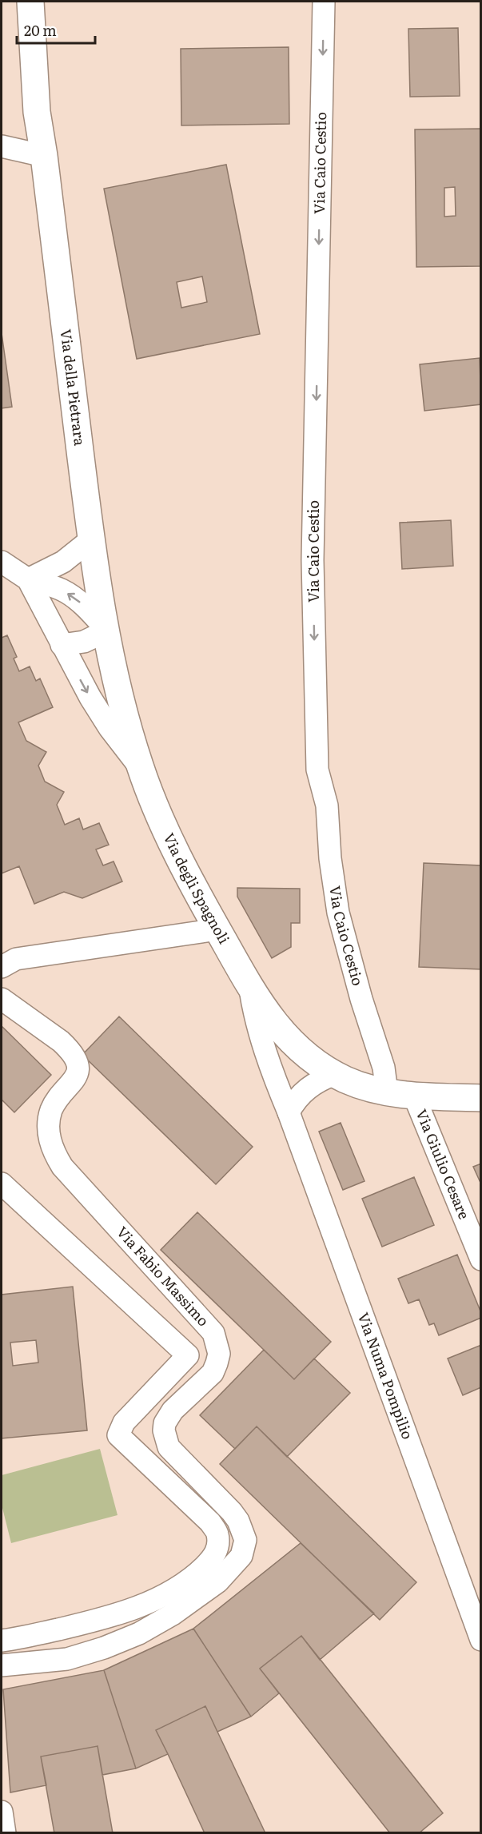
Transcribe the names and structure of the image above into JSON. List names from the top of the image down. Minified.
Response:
{"streets":{"street":["Via Caio Cestio","Via della Pietrara","Via degli Spagnoli","Via Giulio Cesare","Via Fabio Massimo","Via Numa Pompilio"]},"crossings":[["Via Caio Cestio","Via degli Spagnoli"],["Via della Pietrara","Via degli Spagnoli"],["Via degli Spagnoli","Via Giulio Cesare"],["Via degli Spagnoli","Via Numa Pompilio"]],"one_way":["Via Caio Cestio"],"scale_bar":"20 m"}
